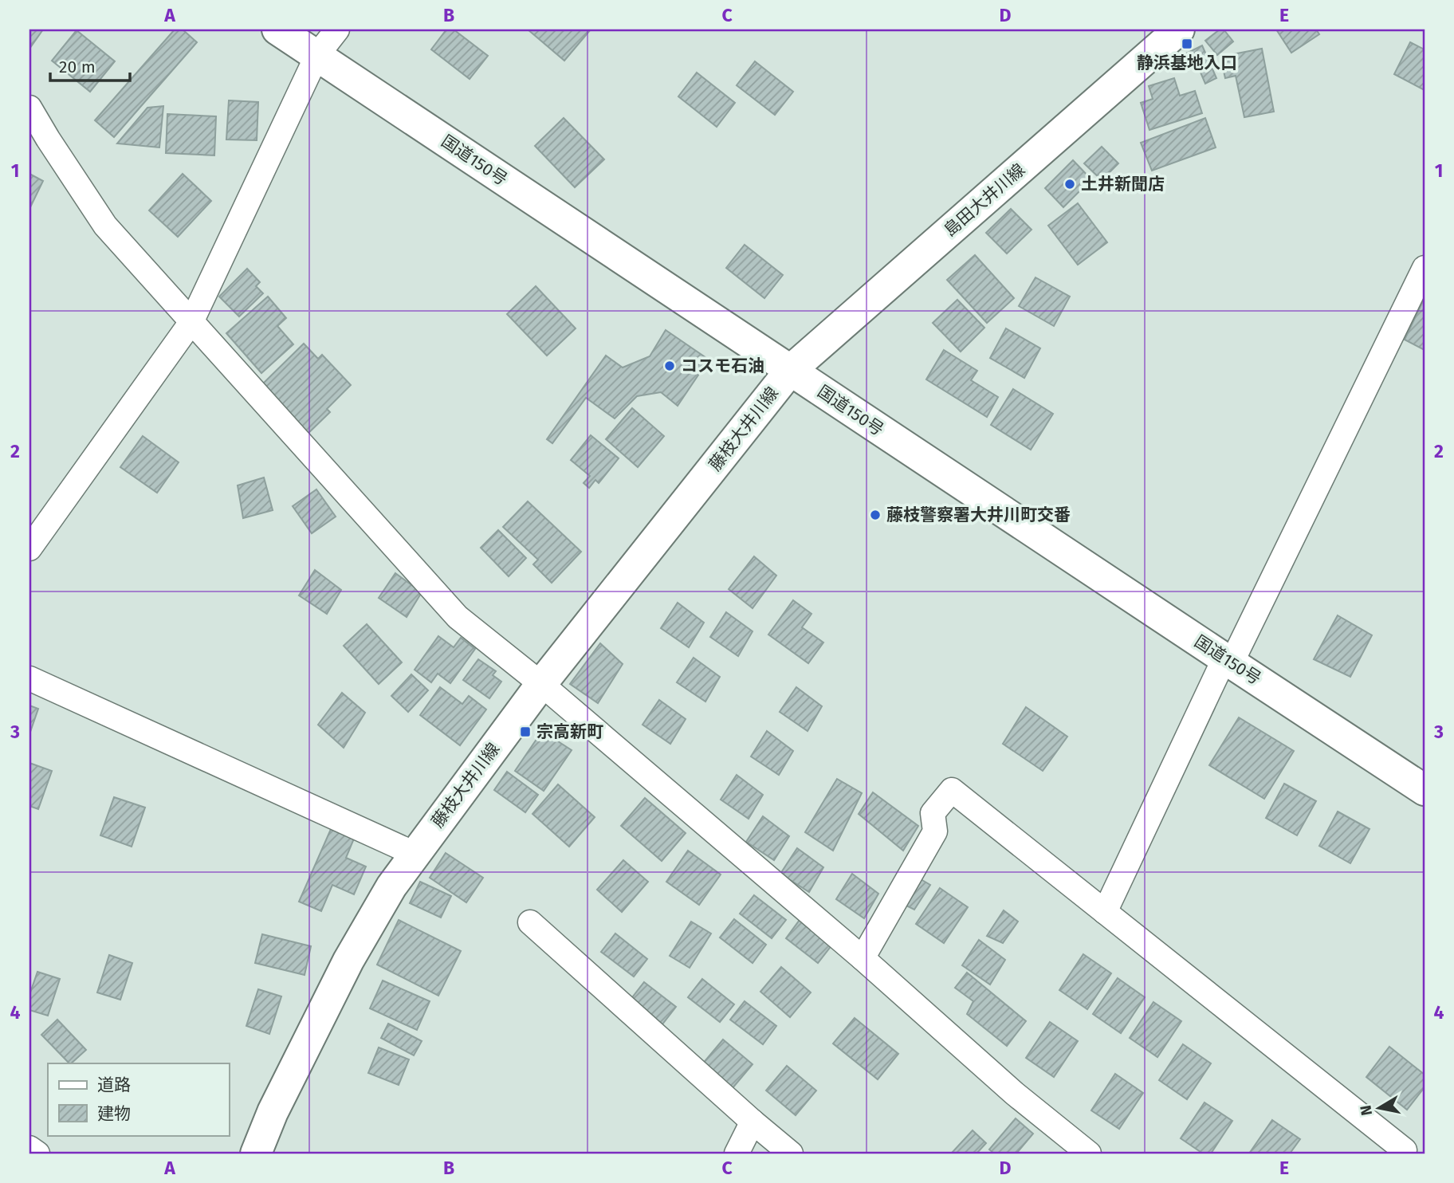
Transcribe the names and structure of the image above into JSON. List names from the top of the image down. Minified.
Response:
{"streets":{"main road":["国道150号","島田大井川線","藤枝大井川線"]},"crossings":[["国道150号","島田大井川線"],["国道150号","藤枝大井川線"],["島田大井川線","藤枝大井川線"]],"places":{"transit":["静浜基地入口","宗高新町"],"other":["土井新聞店","コスモ石油","藤枝警察署大井川町交番"]},"legend":["道路","建物"],"scale_bar":"20 m","north":"left","grid":{"columns":["A","B","C","D","E"],"rows":["1","2","3","4"]}}
